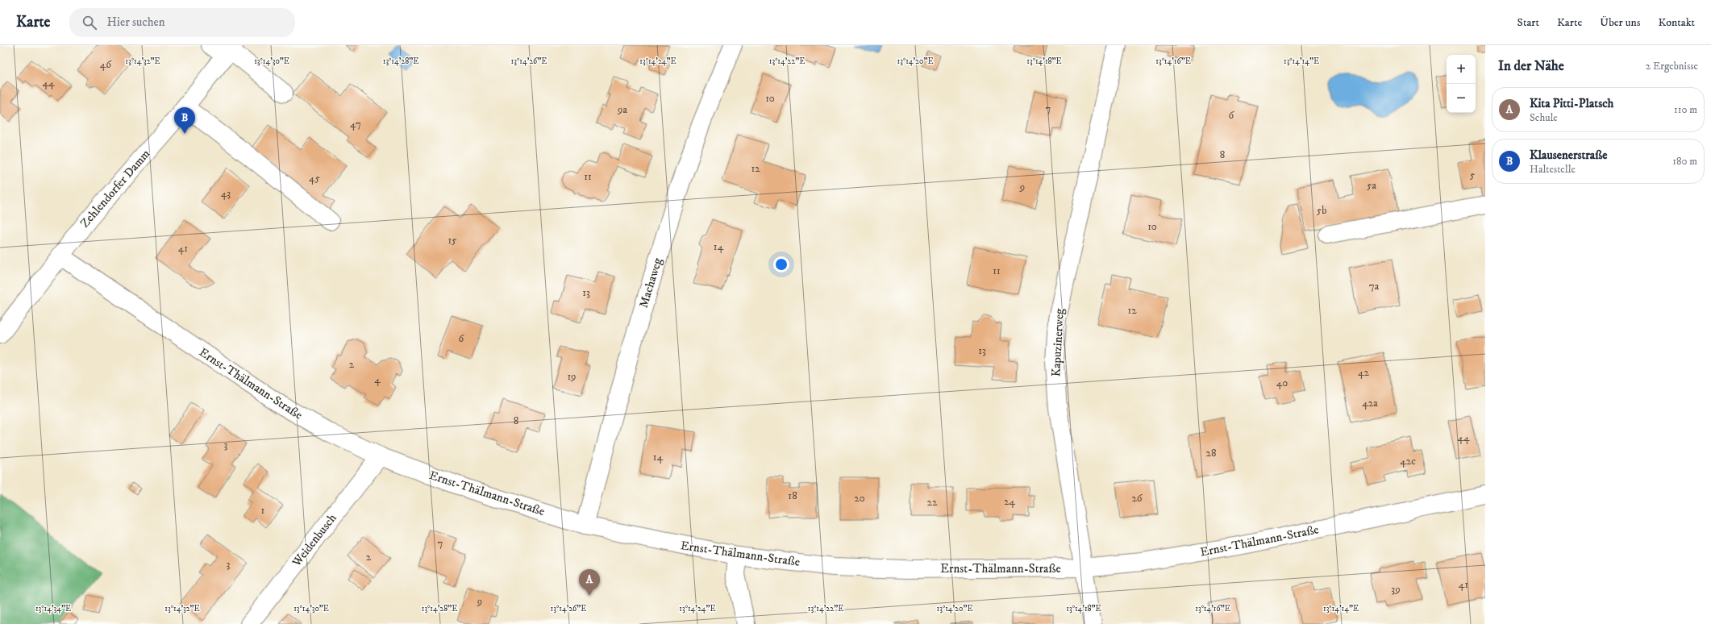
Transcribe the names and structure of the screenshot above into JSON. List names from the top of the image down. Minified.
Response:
{"streets":{"street":["Zehlendorfer Damm","Machaweg","Kapuzinerweg","Ernst-Thälmann-Straße","Weidenbusch"]},"crossings":[["Zehlendorfer Damm","Ernst-Thälmann-Straße"],["Machaweg","Ernst-Thälmann-Straße"],["Kapuzinerweg","Ernst-Thälmann-Straße"],["Ernst-Thälmann-Straße","Weidenbusch"]],"house_numbers":["46","44","10","7","9a","6","47","8","12","5","11","45","5a","9","43","5b","10","15","14","41","11","7a","13","12","6","13","2","42","19","4","40","42a","8","44","3","28","14","42c","18","20","26","24","22","1","7","2","3","41","39","9"],"page":{"header":"Karte","search":"Hier suchen","nav":["Start","Karte","Über uns","Kontakt"],"heading":["In der Nähe","2 Ergebnisse"],"map_buttons":["+","−"],"list":[{"mark":"A","name":"Kita Pitti-Platsch","note":"Schule","value":"110 m"},{"mark":"B","name":"Klausenerstraße","note":"Haltestelle","value":"180 m"}],"pins":["B","A"]},"coordinates":["13°14'32\"E","13°14'30\"E","13°14'28\"E","13°14'26\"E","13°14'24\"E","13°14'22\"E","13°14'20\"E","13°14'18\"E","13°14'16\"E","13°14'14\"E","13°14'34\"E"]}
